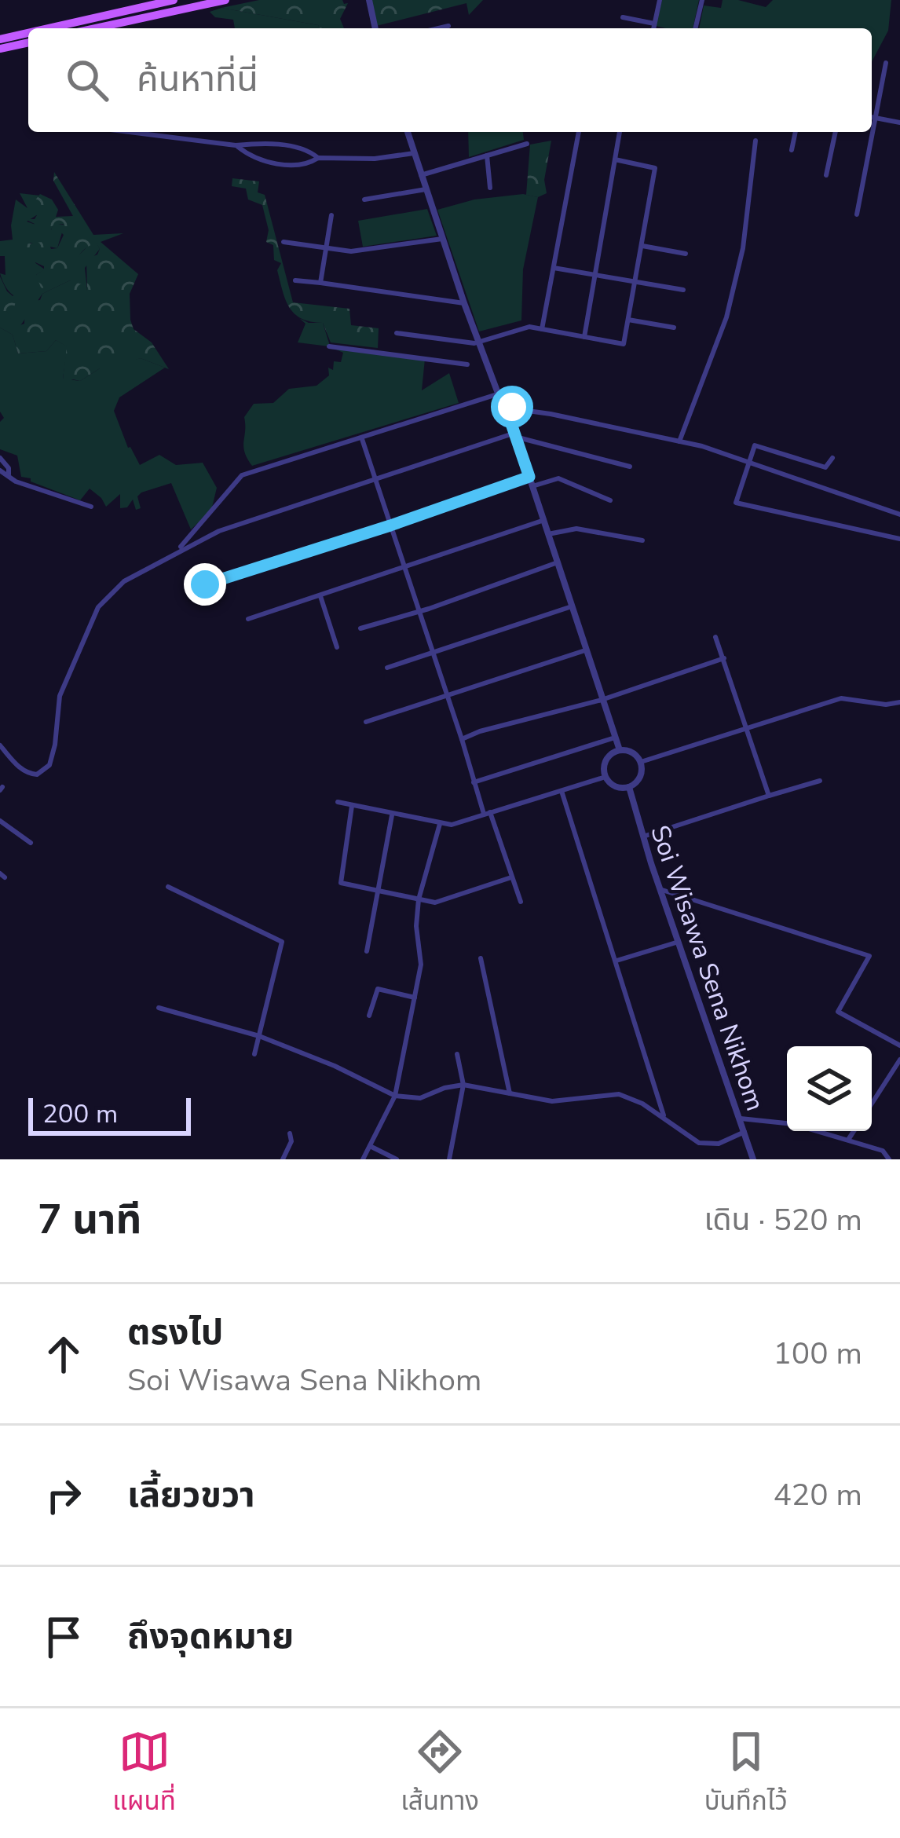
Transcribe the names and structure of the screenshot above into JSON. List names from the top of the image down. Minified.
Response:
{"streets":{"street":["Soi Wisawa Sena Nikhom"]},"scale_bar":"200 m","page":{"search":"ค้นหาที่นี่","scale":"200 m","heading":["7 นาที","เดิน · 520 m"],"list":[["ตรงไป","Soi Wisawa Sena Nikhom","100 m"],["เลี้ยวขวา","420 m"],"ถึงจุดหมาย"],"nav":["แผนที่","เส้นทาง","บันทึกไว้"]}}
